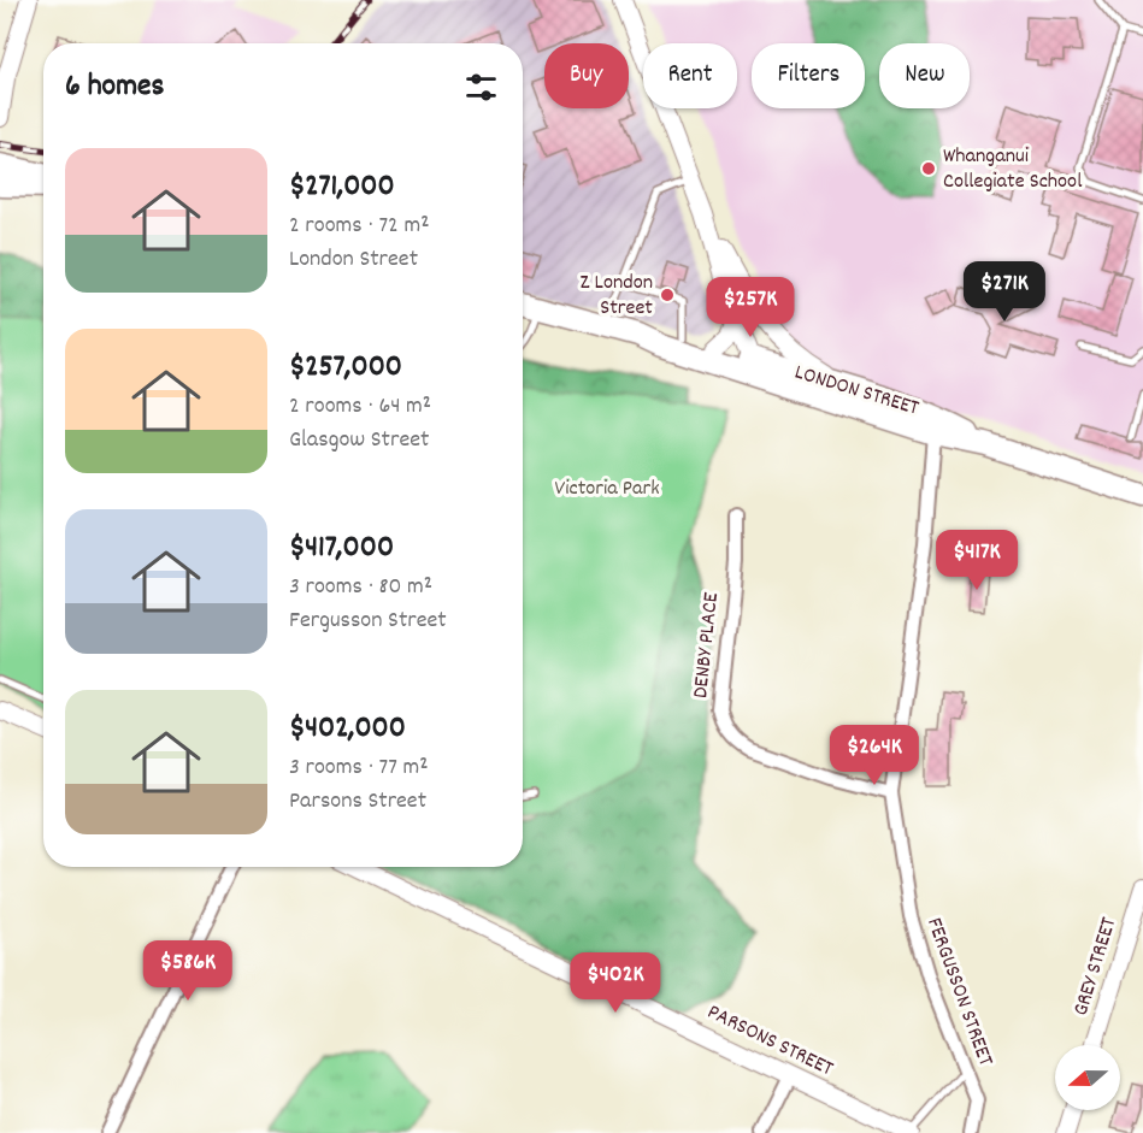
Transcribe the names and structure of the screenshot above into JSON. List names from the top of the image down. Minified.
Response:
{"streets":{"highway":["LONDON STREET"],"main road":["GREY STREET","PARSONS STREET"],"street":["DENBY PLACE","FERGUSSON STREET"]},"crossings":[["LONDON STREET","FERGUSSON STREET"],["DENBY PLACE","FERGUSSON STREET"]],"parks":["Victoria Park"],"places":["Whanganui Collegiate School","Z London Street"],"north":"left","page":{"chip":["Buy","Rent","Filters","New"],"heading":"6 homes","list":[{"name":"$271,000","note":"2 rooms · 72 m² · London Street"},{"name":"$257,000","note":"2 rooms · 64 m² · Glasgow Street"},{"name":"$417,000","note":"3 rooms · 80 m² · Fergusson Street"},{"name":"$402,000","note":"3 rooms · 77 m² · Parsons Street"}],"price":["$271K","$257K","$417K","$264K","$586K","$402K"]}}
